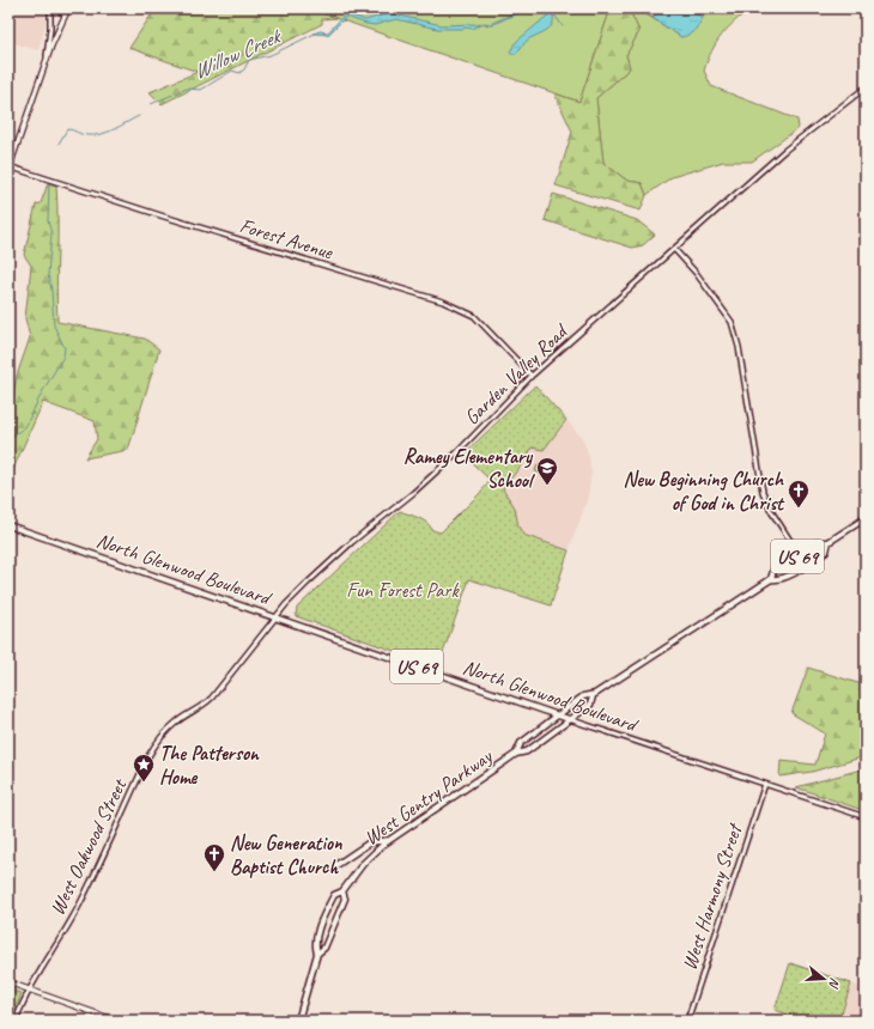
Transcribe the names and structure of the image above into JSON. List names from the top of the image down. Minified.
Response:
{"streets":{"main road":["US 69","North Glenwood Boulevard","West Gentry Parkway"],"street":["Forest Avenue","Garden Valley Road","West Oakwood Street","West Harmony Street"]},"crossings":[["Forest Avenue","Garden Valley Road"],["Garden Valley Road","North Glenwood Boulevard"],["Garden Valley Road","West Oakwood Street"],["North Glenwood Boulevard","West Gentry Parkway"],["North Glenwood Boulevard","West Harmony Street"]],"water":["Willow Creek"],"parks":["Fun Forest Park"],"places":{"school or university":["Ramey Elementary School"],"church":["New Beginning Church of God in Christ","New Generation Baptist Church"],"place":["The Patterson Home"]},"north":"right"}
